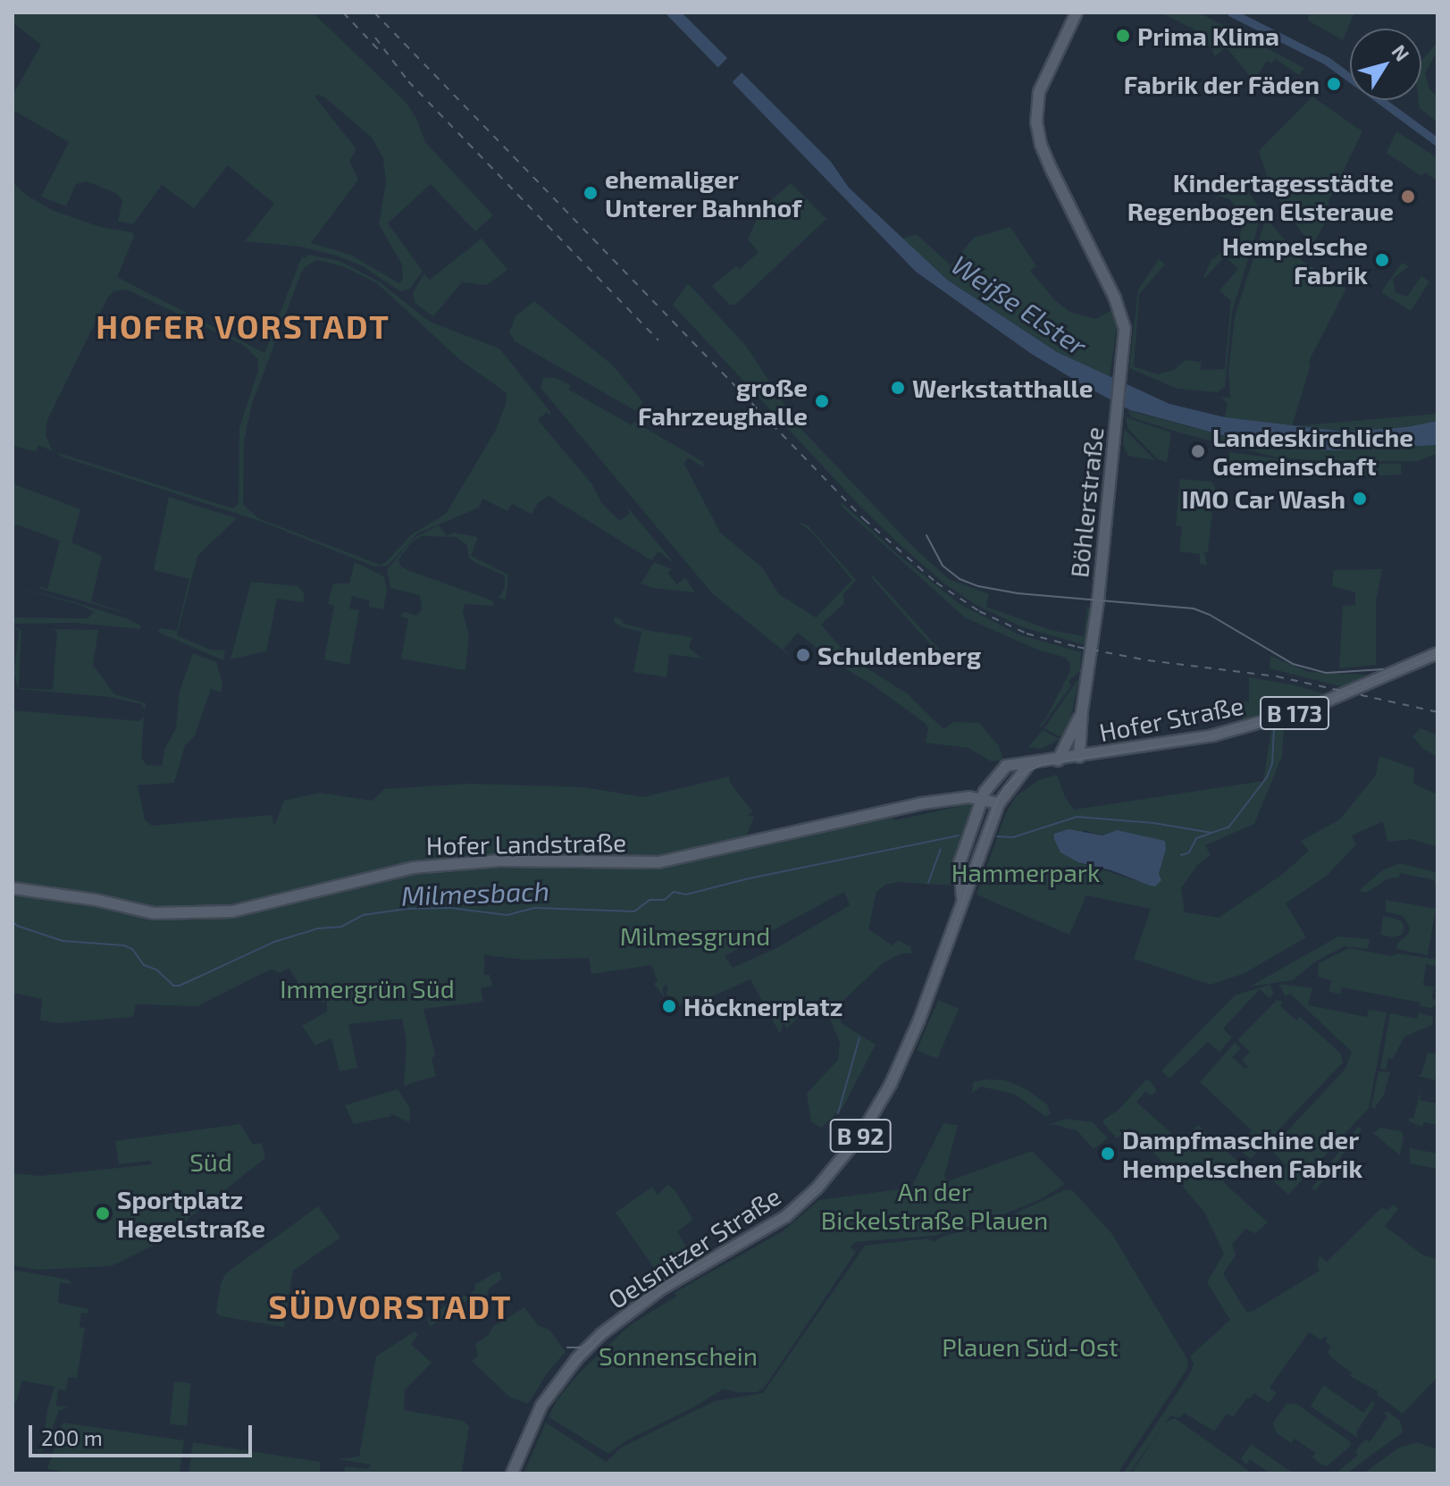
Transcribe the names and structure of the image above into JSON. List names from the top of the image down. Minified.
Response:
{"streets":{"main road":["Böhlerstraße","B 173","Hofer Straße","Hofer Landstraße","B 92","Oelsnitzer Straße"]},"crossings":[["Böhlerstraße","Hofer Straße"],["Hofer Straße","Hofer Landstraße"],["Hofer Straße","B 92"],["Hofer Straße","Oelsnitzer Straße"],["Hofer Landstraße","B 92"],["Hofer Landstraße","Oelsnitzer Straße"],["B 92","Oelsnitzer Straße"]],"districts":["HOFER VORSTADT","SÜDVORSTADT"],"water":["Weiße Elster","Milmesbach"],"parks":["Hammerpark","Milmesgrund","Immergrün Süd","Süd","An der Bickelstraße Plauen","Plauen Süd-Ost","Sonnenschein"],"places":["Prima Klima","Fabrik der Fäden","ehemaliger Unterer Bahnhof","Kindertagesstädte Regenbogen Elsteraue","Hempelsche Fabrik","Werkstatthalle","große Fahrzeughalle","Landeskirchliche Gemeinschaft","IMO Car Wash","Schuldenberg","Höcknerplatz","Dampfmaschine der Hempelschen Fabrik","Sportplatz Hegelstraße"],"scale_bar":"200 m","north":"top right"}
